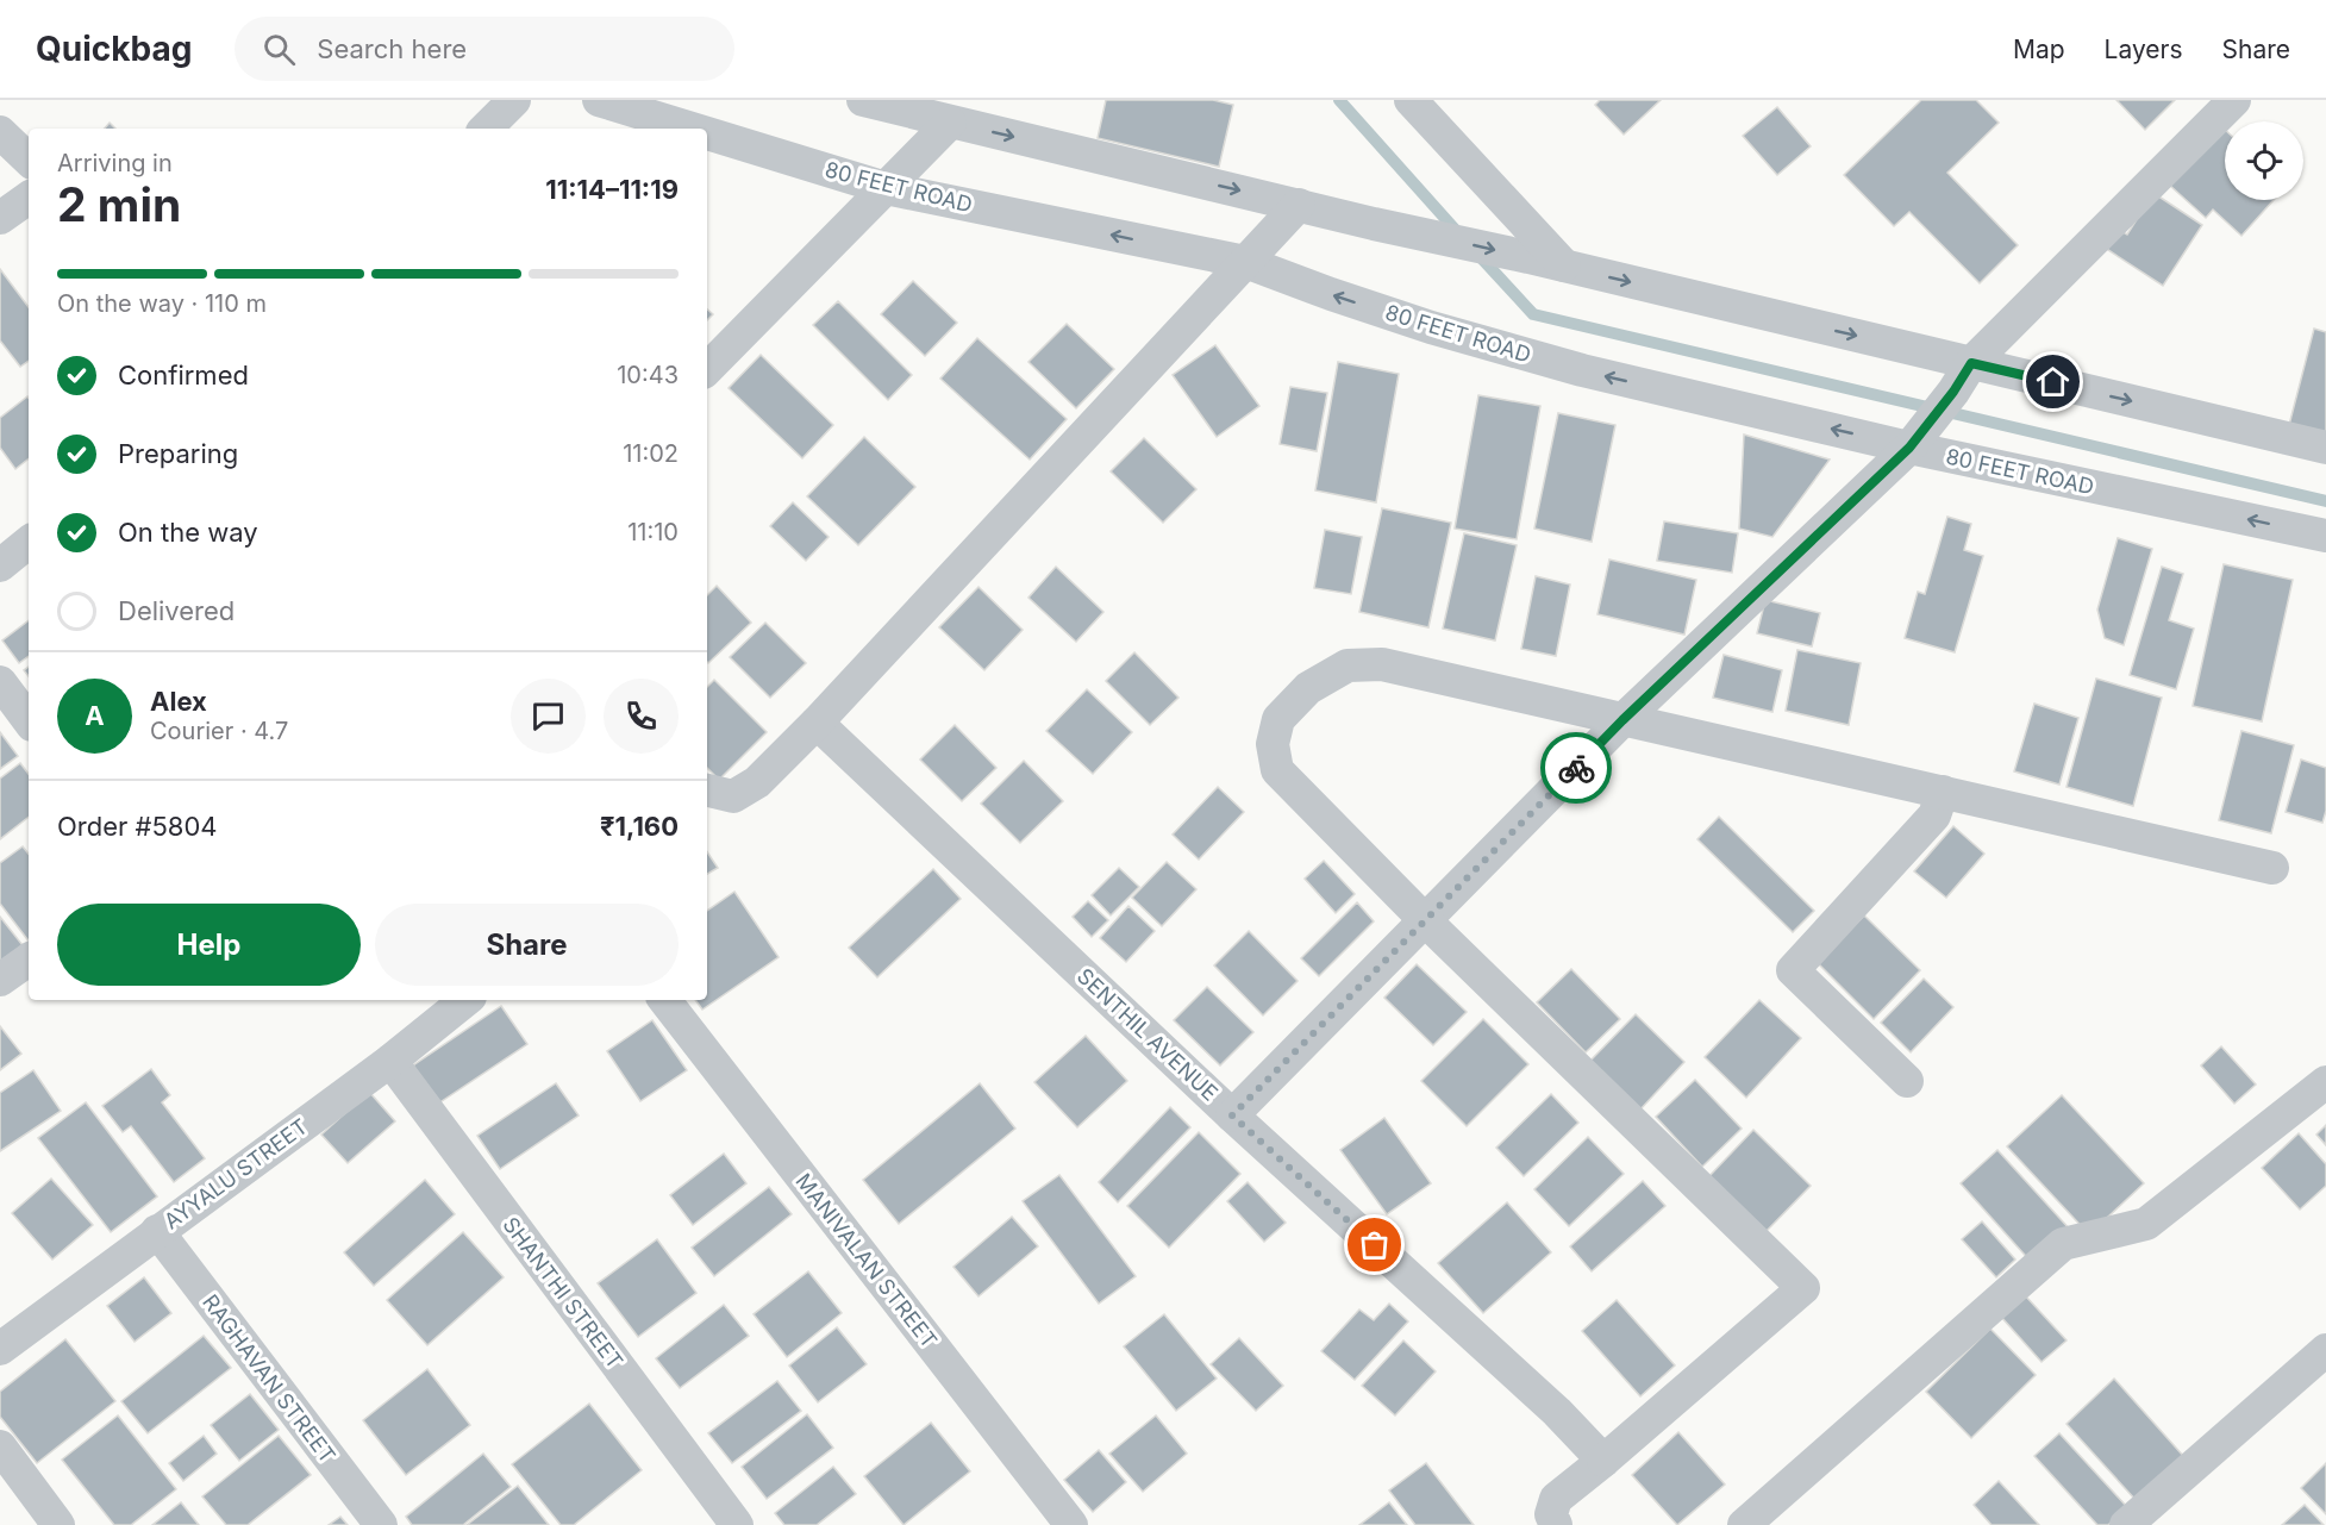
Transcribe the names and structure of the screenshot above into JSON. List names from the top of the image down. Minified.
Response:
{"streets":{"street":["80 FEET ROAD","SENTHIL AVENUE","AYYALU STREET","MANIVALAN STREET","SHANTHI STREET","RAGHAVAN STREET"]},"crossings":[["AYYALU STREET","SHANTHI STREET"],["AYYALU STREET","RAGHAVAN STREET"]],"page":{"header":"Quickbag","search":"Search here","nav":["Map","Layers","Share"],"heading":["2 min","Arriving in","11:14–11:19"],"panel":["Alex","Courier · 4.7","Order #5804","₹1,160"],"bar":"On the way · 110 m","list":[["Confirmed","10:43"],["Preparing","11:02"],["On the way","11:10"],"Delivered"],"round":"A","buttons":["Help","Share"]}}
